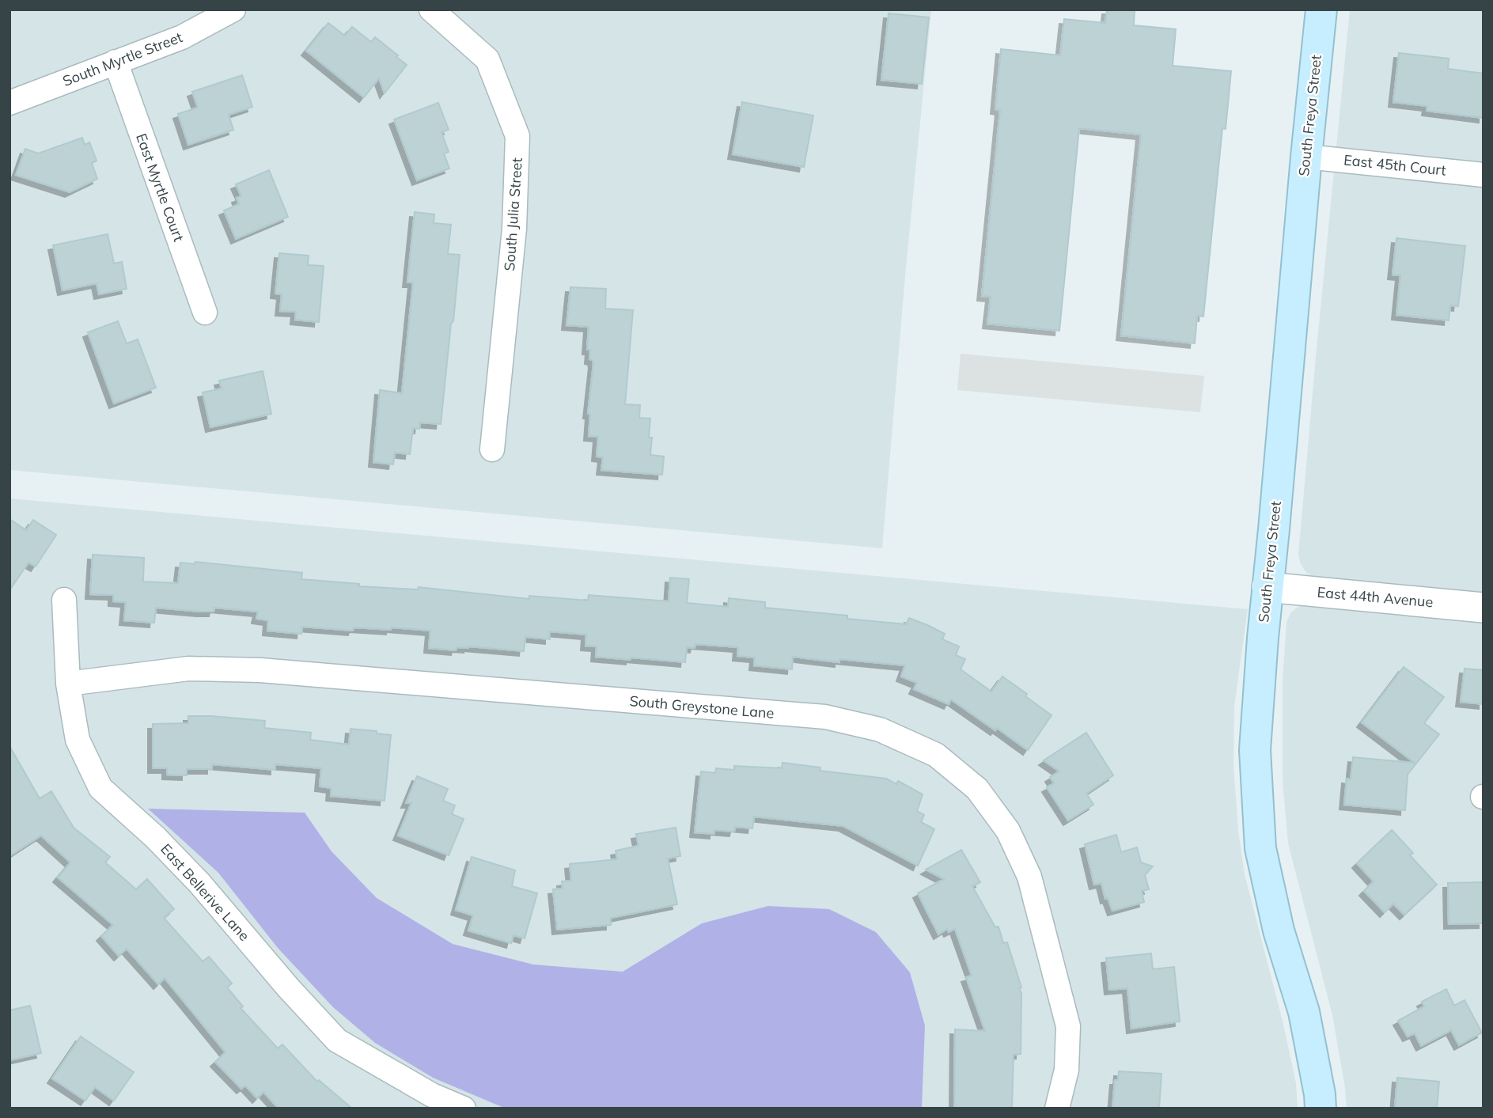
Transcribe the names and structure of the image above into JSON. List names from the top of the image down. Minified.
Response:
{"streets":{"main road":["South Freya Street"],"street":["South Myrtle Street","East 45th Court","East Myrtle Court","South Julia Street","East 44th Avenue","South Greystone Lane","East Bellerive Lane"]},"crossings":[["South Myrtle Street","East Myrtle Court"],["South Freya Street","East 45th Court"],["South Freya Street","East 44th Avenue"],["South Greystone Lane","East Bellerive Lane"]]}
